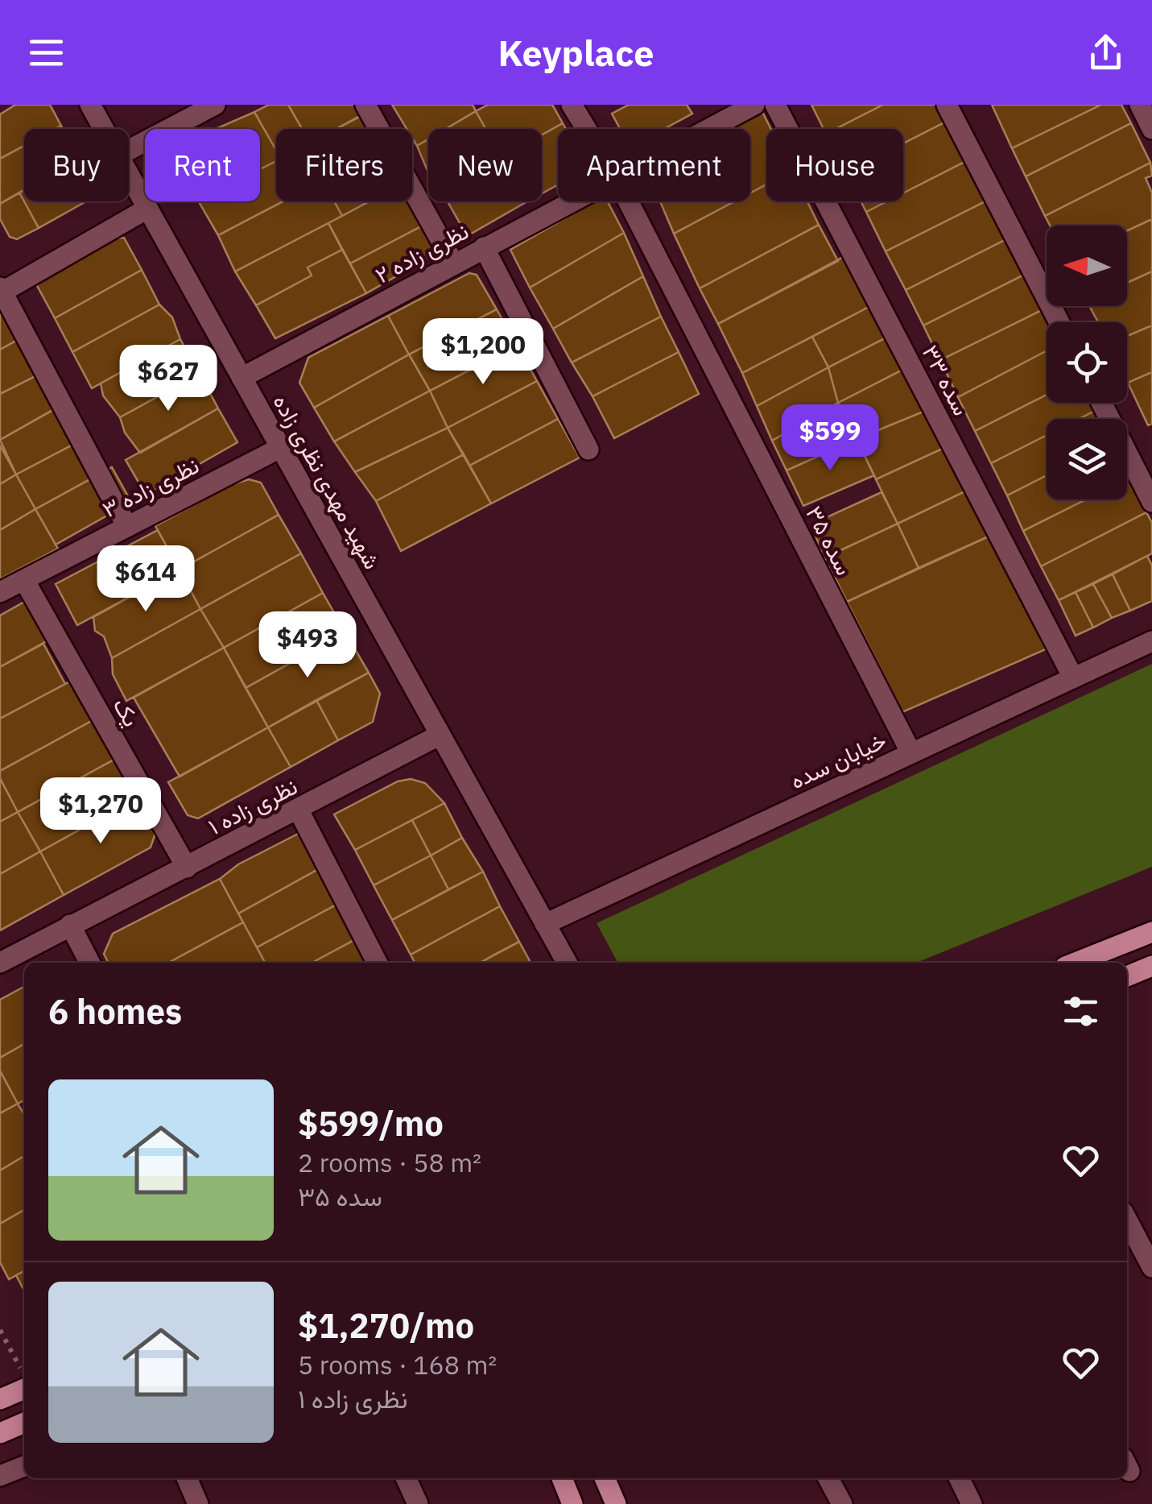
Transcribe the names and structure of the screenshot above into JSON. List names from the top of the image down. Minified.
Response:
{"streets":{"street":["نظری زاده ۲","سده ۳۳","شهید مهدی نظری زاده","نظری زاده ۳","سده ۳۵","یک","خیابان سده","نظری زاده ۱"]},"crossings":[["نظری زاده ۲","شهید مهدی نظری زاده"],["سده ۳۳","خیابان سده"],["شهید مهدی نظری زاده","نظری زاده ۳"],["شهید مهدی نظری زاده","خیابان سده"],["شهید مهدی نظری زاده","نظری زاده ۱"],["نظری زاده ۳","یک"],["سده ۳۵","خیابان سده"],["یک","نظری زاده ۱"]],"north":"left","page":{"header":"Keyplace","chip":["Buy","Rent","Filters","New","Apartment","House"],"price":["$1,200","$627","$599","$614","$493","$1,270"],"heading":"6 homes","list":[{"name":"$599/mo","note":"2 rooms · 58 m² · سده ۳۵"},{"name":"$1,270/mo","note":"5 rooms · 168 m² · نظری زاده ۱"}]}}
